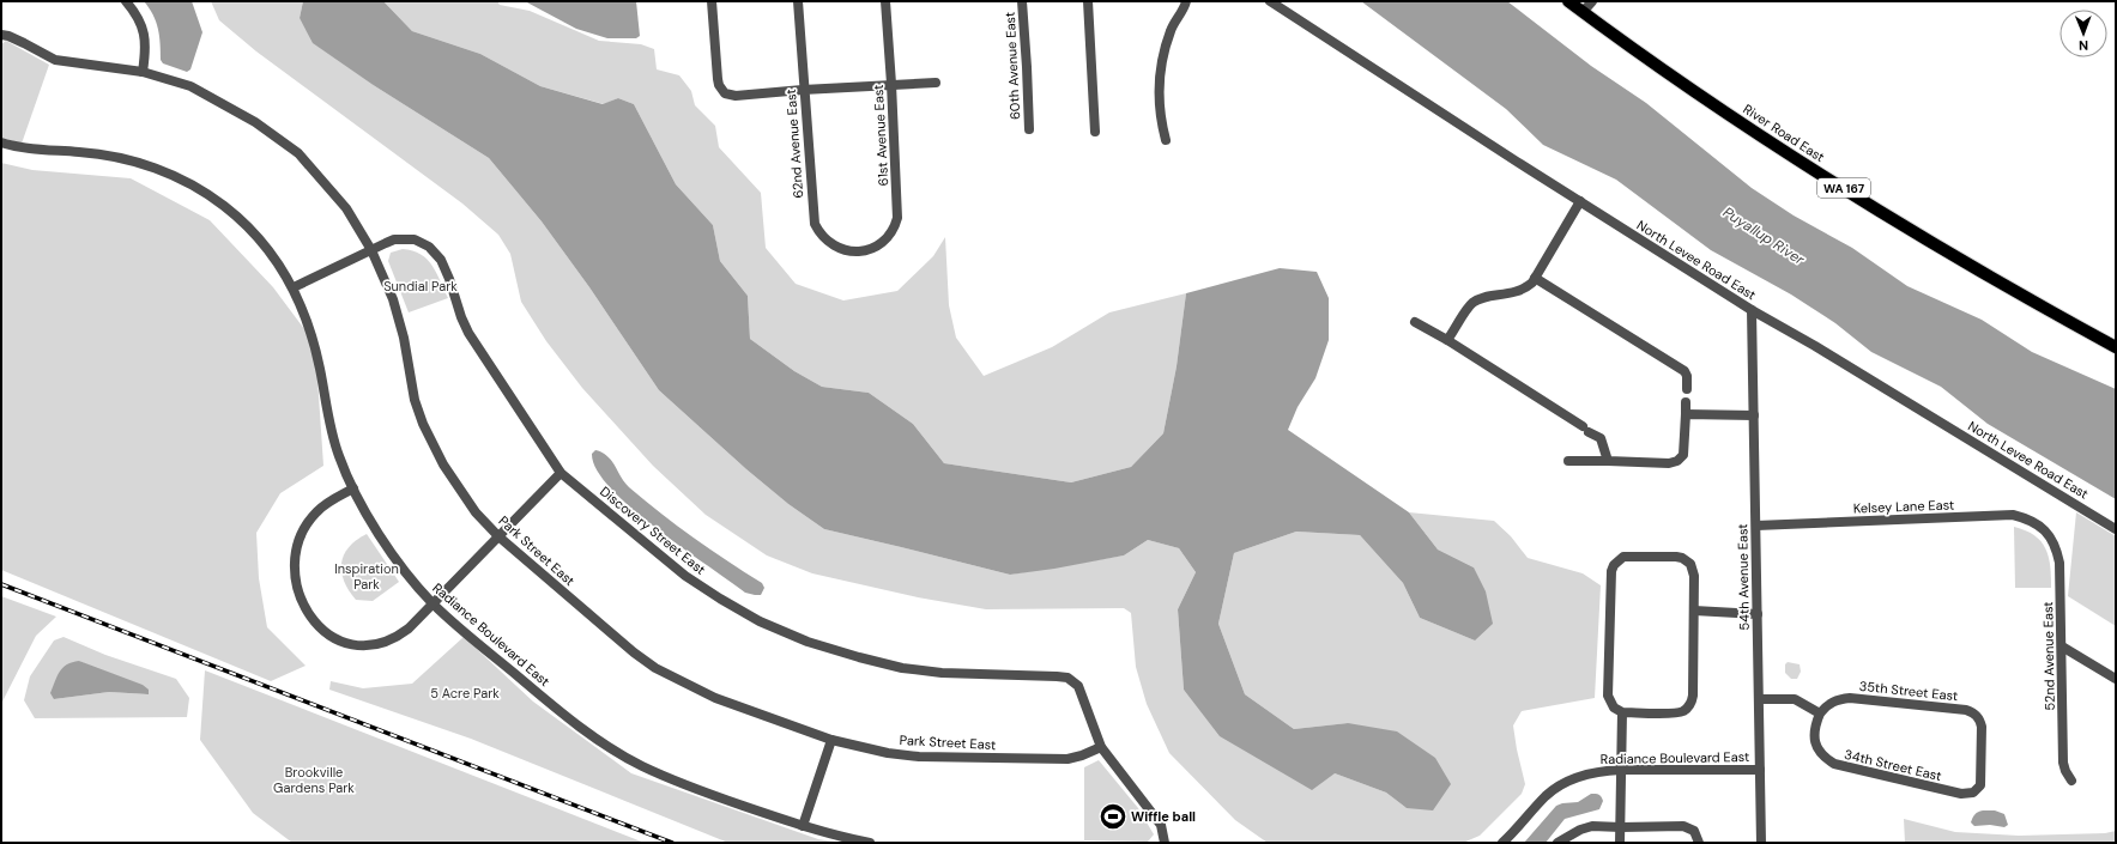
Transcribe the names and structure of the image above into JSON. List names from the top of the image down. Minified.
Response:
{"streets":{"main road":["River Road East","WA 167"],"street":["60th Avenue East","61st Avenue East","62nd Avenue East","North Levee Road East","Kelsey Lane East","Discovery Street East","Park Street East","54th Avenue East","Radiance Boulevard East","52nd Avenue East","35th Street East","34th Street East"]},"crossings":[["61st Avenue East","62nd Avenue East"],["North Levee Road East","54th Avenue East"],["Kelsey Lane East","54th Avenue East"],["Kelsey Lane East","52nd Avenue East"],["Discovery Street East","Park Street East"],["54th Avenue East","Radiance Boulevard East"],["35th Street East","34th Street East"]],"water":["Puyallup River"],"parks":["Sundial Park","Inspiration Park","5 Acre Park","Brookville Gardens Park"],"places":{"sports":["Wiffle ball"]},"north":"bottom"}
